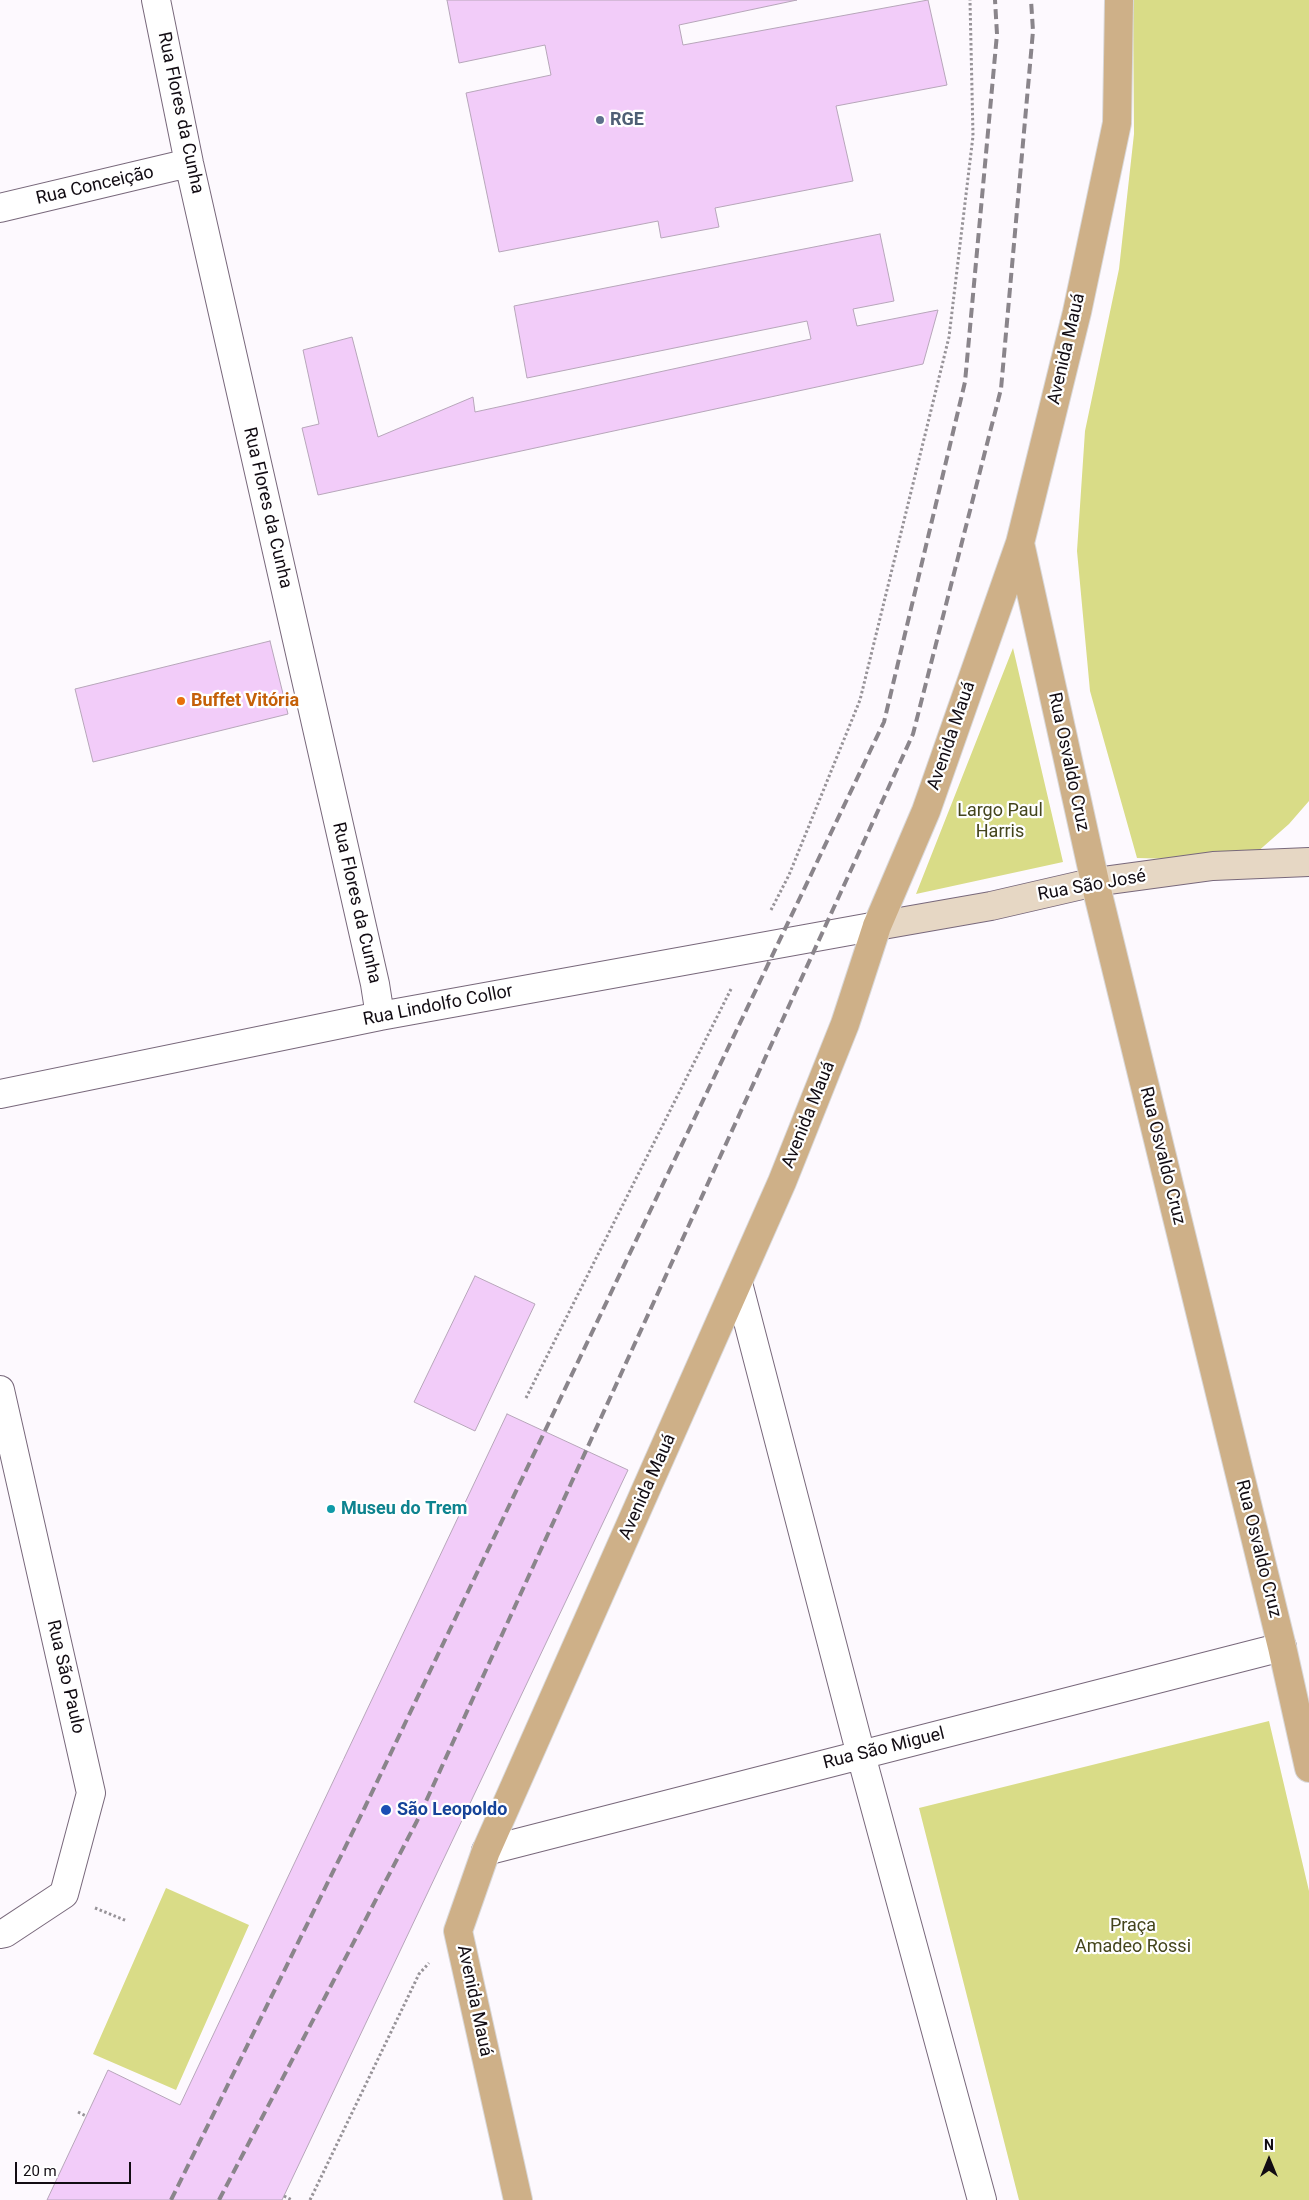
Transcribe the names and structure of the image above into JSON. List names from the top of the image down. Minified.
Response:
{"streets":{"main road":["Avenida Mauá","Rua Osvaldo Cruz"],"street":["Rua Flores da Cunha","Rua Conceição","Rua São José","Rua Lindolfo Collor","Rua São Paulo","Rua São Miguel"]},"crossings":[["Rua Flores da Cunha","Rua Conceição"],["Rua Flores da Cunha","Rua Lindolfo Collor"],["Avenida Mauá","Rua Osvaldo Cruz"],["Avenida Mauá","Rua São José"],["Avenida Mauá","Rua Lindolfo Collor"],["Avenida Mauá","Rua São Miguel"],["Rua Osvaldo Cruz","Rua São José"],["Rua Osvaldo Cruz","Rua São Miguel"],["Rua São José","Rua Lindolfo Collor"]],"parks":["Largo Paul Harris","Praça Amadeo Rossi"],"places":["RGE","Buffet Vitória","Museu do Trem","São Leopoldo"],"scale_bar":"20 m","north":"top"}
